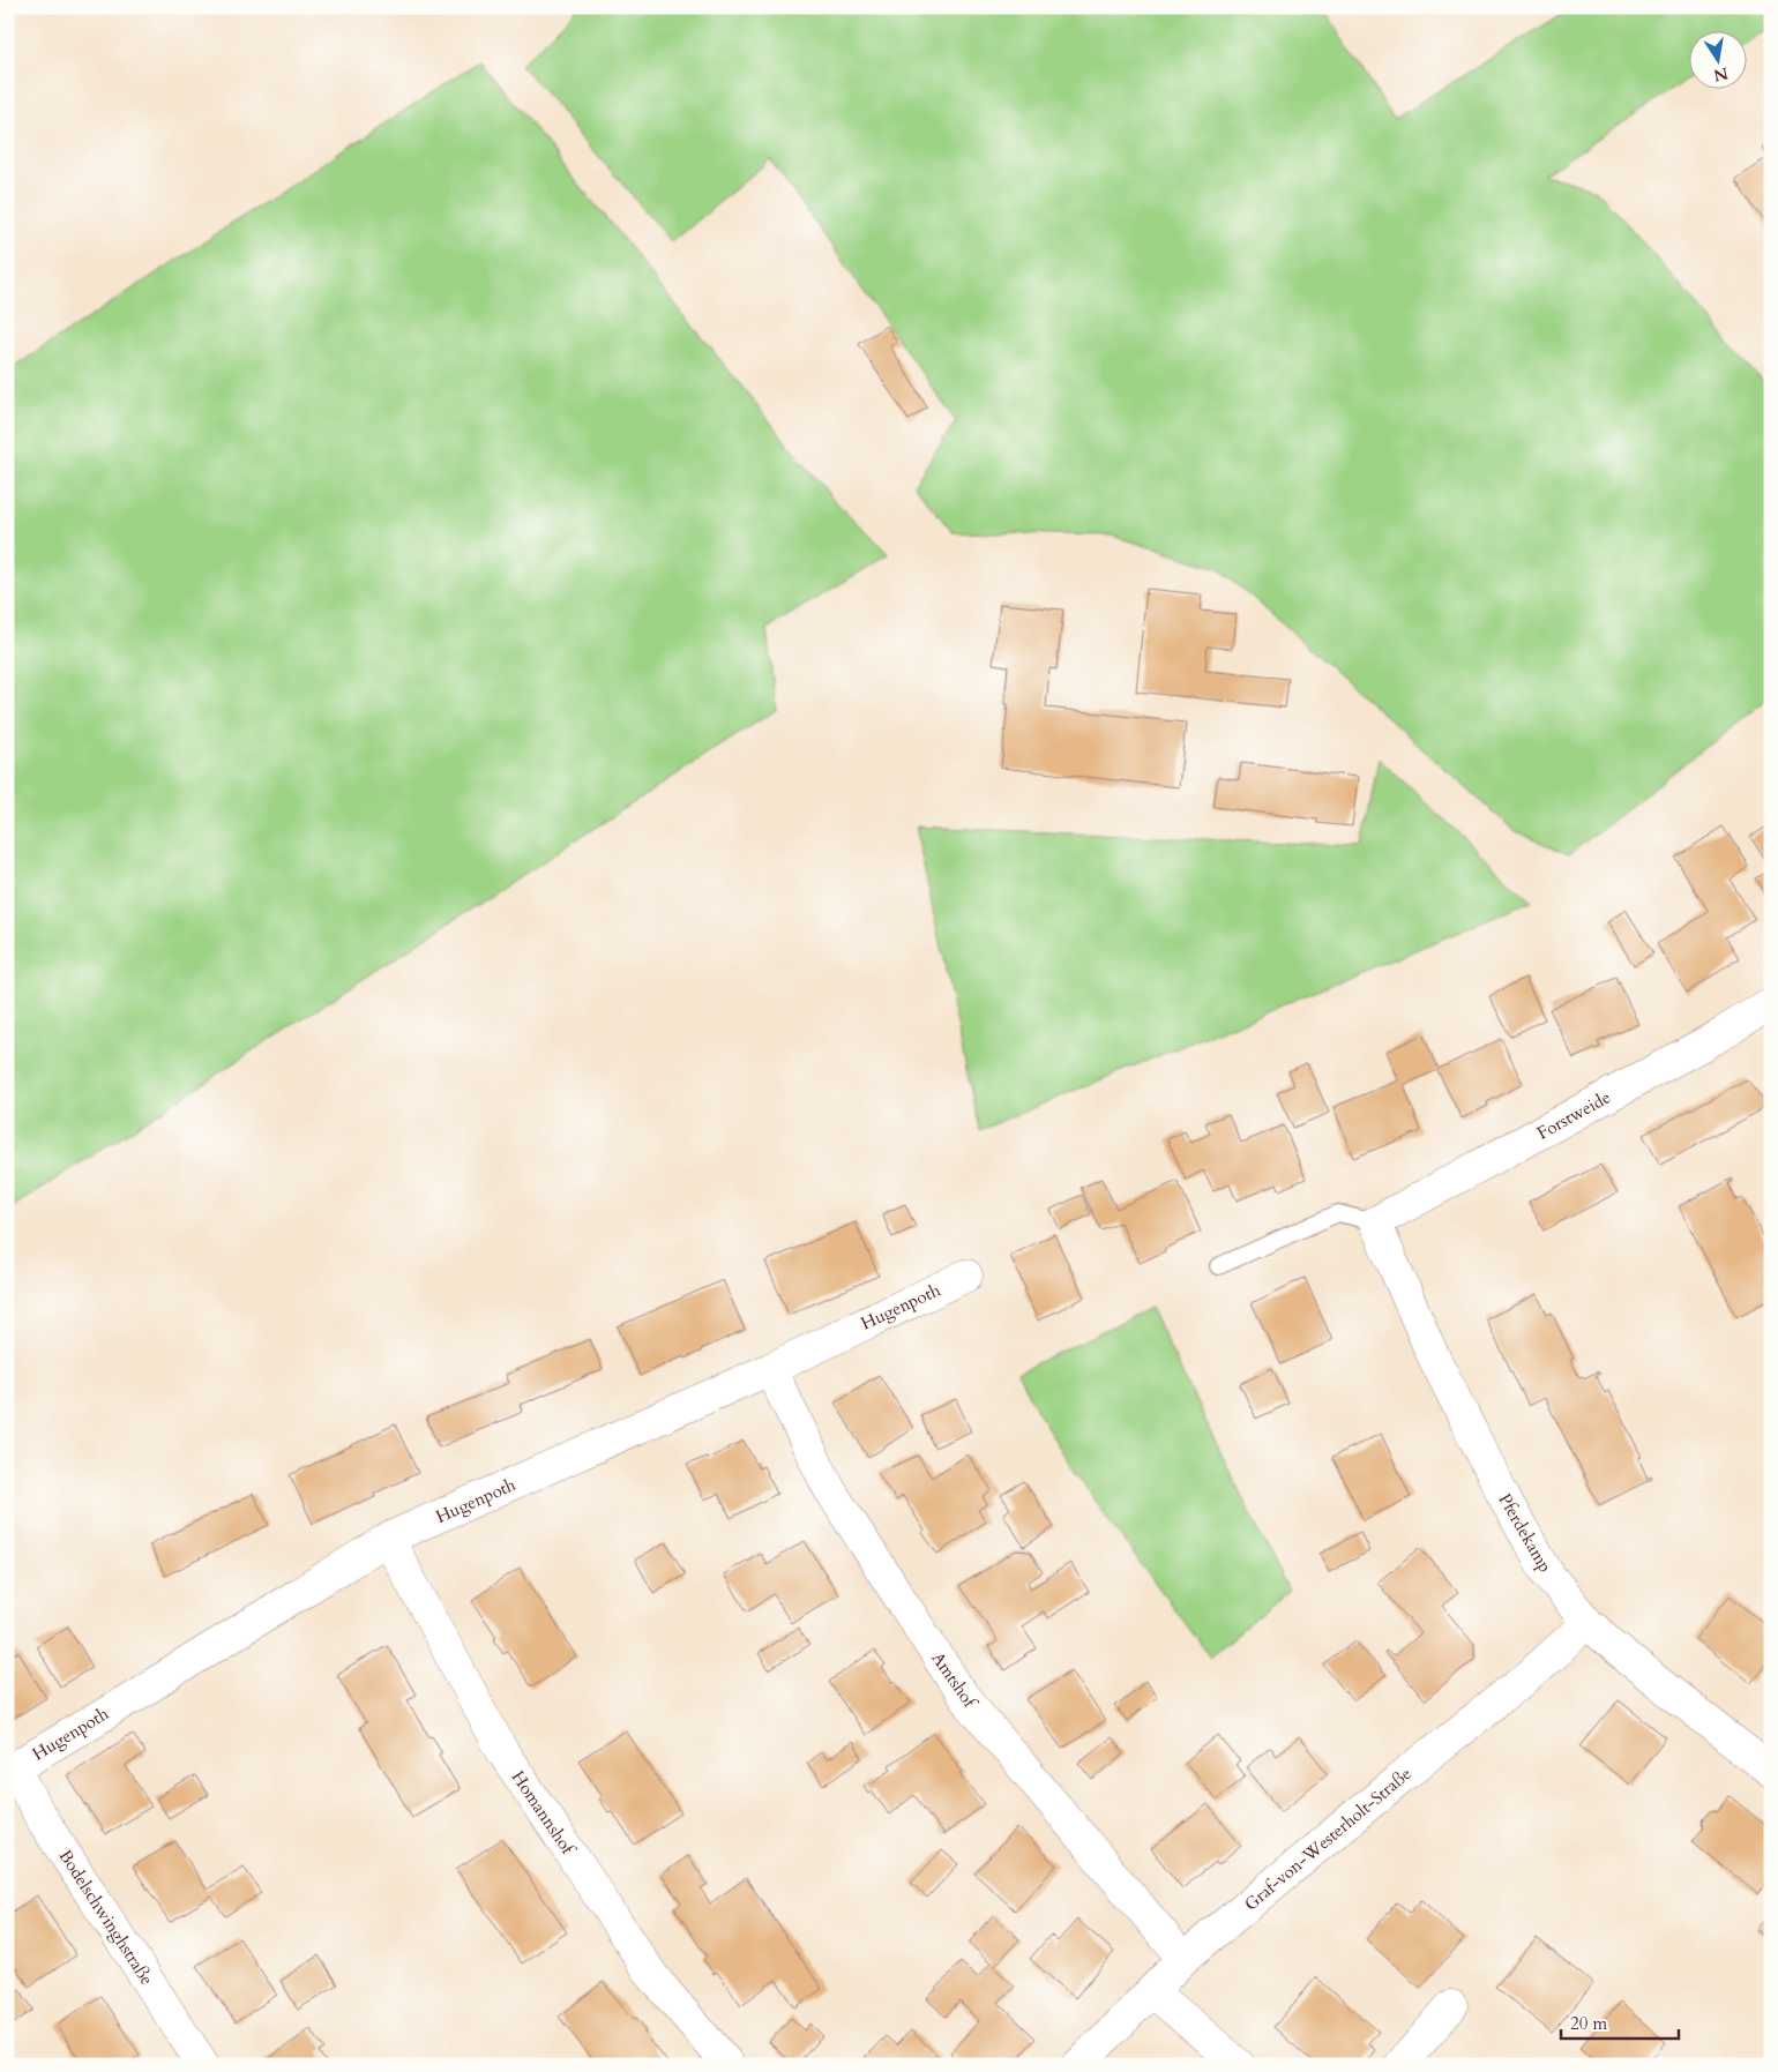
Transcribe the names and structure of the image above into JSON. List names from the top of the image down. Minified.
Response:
{"streets":{"street":["Forstweide","Hugenpoth","Pferdekamp","Amtshof","Homannshof","Graf-von-Westerholt-Straße","Bodelschwinghstraße"]},"crossings":[["Forstweide","Pferdekamp"],["Hugenpoth","Amtshof"],["Hugenpoth","Homannshof"],["Hugenpoth","Bodelschwinghstraße"],["Pferdekamp","Graf-von-Westerholt-Straße"],["Amtshof","Graf-von-Westerholt-Straße"]],"scale_bar":"20 m","north":"bottom"}
